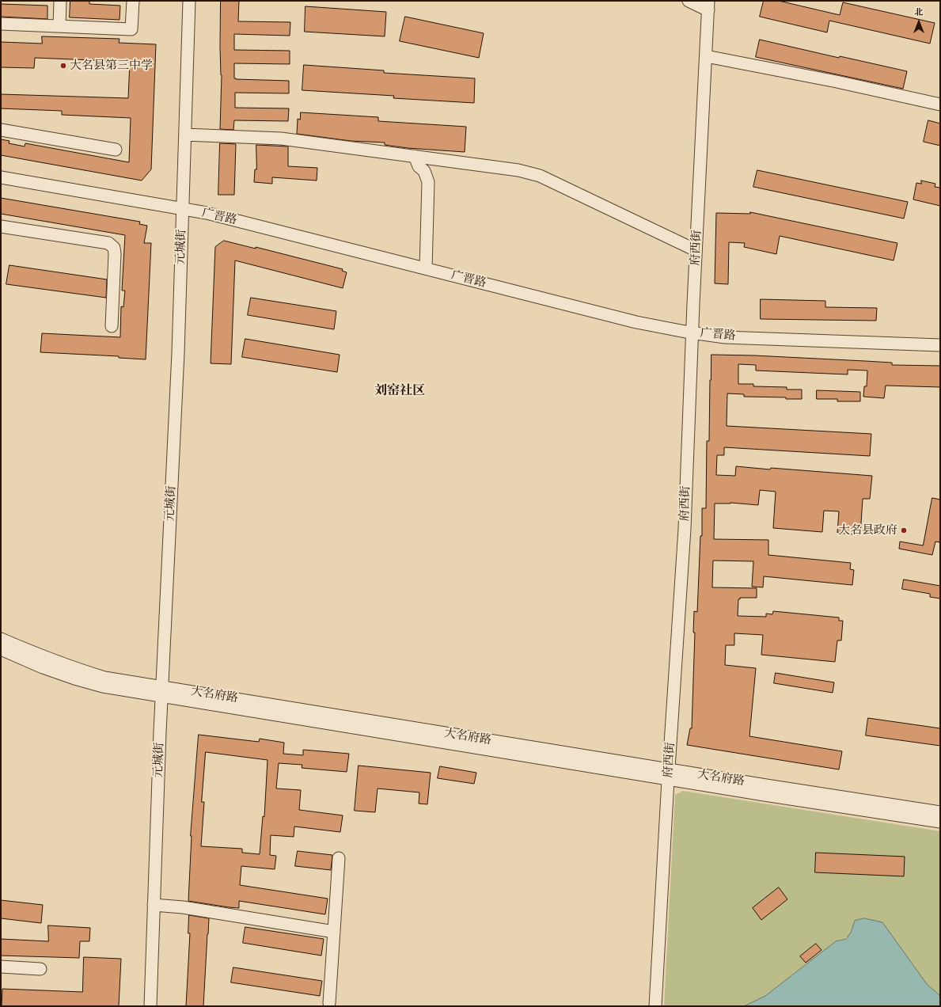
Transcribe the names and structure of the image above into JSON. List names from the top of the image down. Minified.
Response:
{"streets":{"street":["广晋路","元城街","府西街","大名府路"]},"crossings":[["广晋路","元城街"],["广晋路","府西街"],["元城街","大名府路"],["府西街","大名府路"]],"districts":["刘窑社区"],"places":["大名县第三中学","大名县政府"],"north":"top"}
